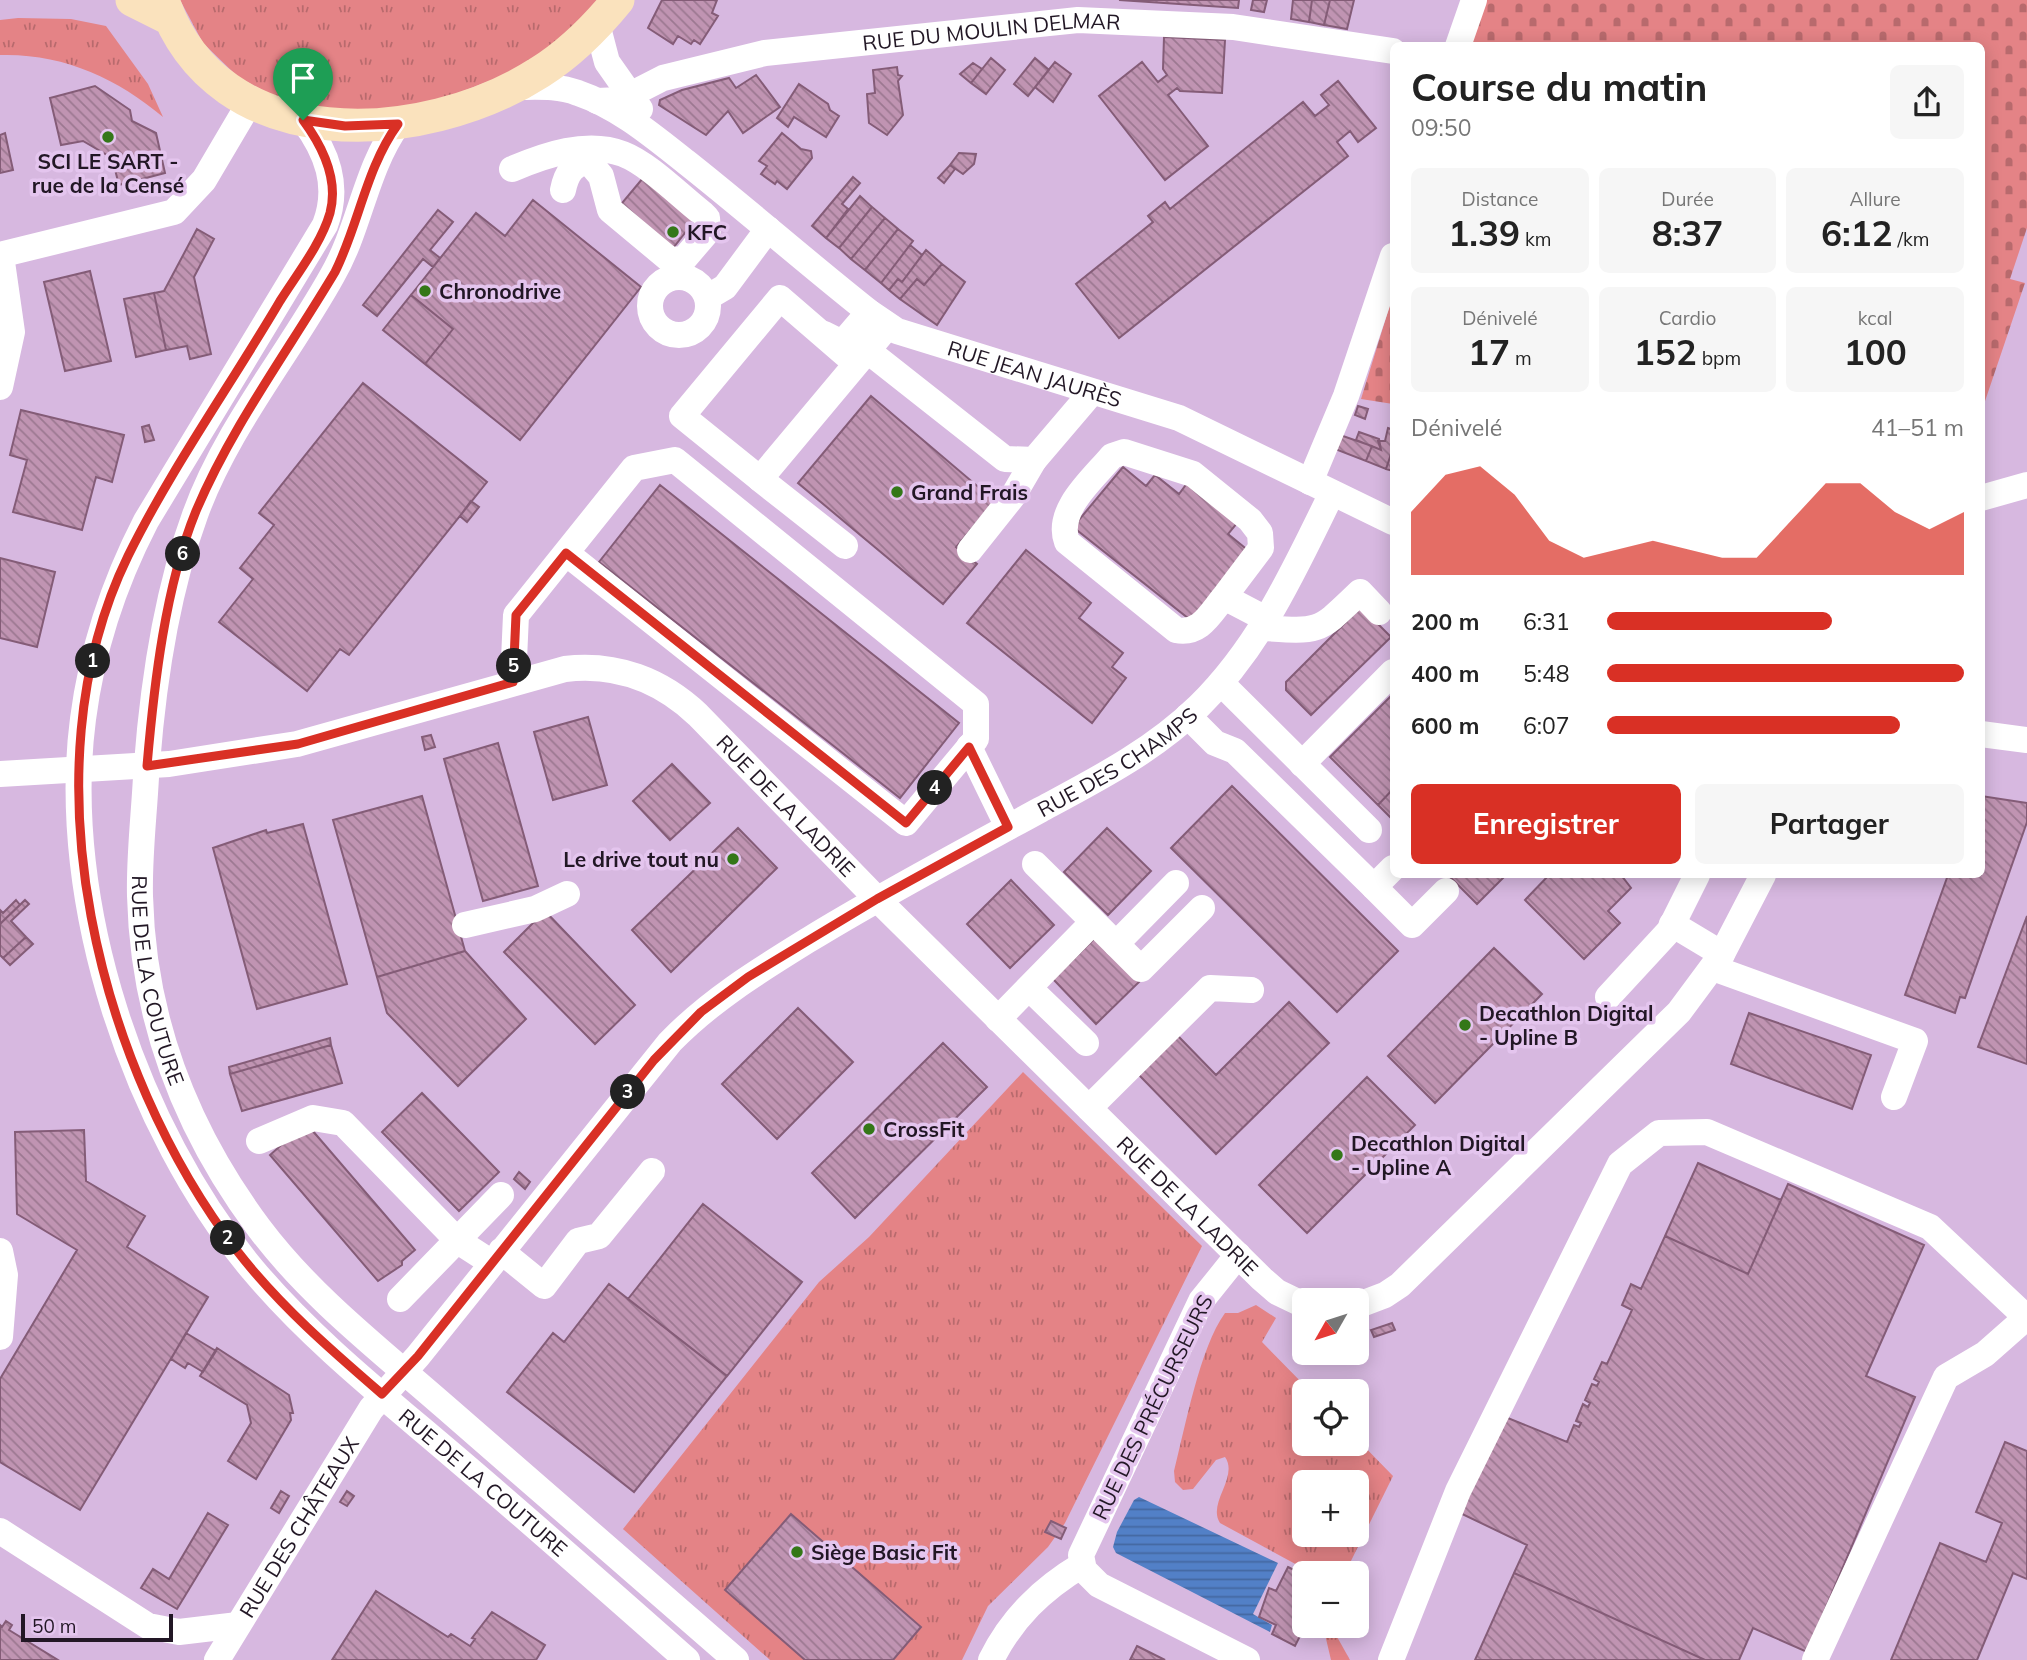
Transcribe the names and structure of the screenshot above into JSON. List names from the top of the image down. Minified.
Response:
{"streets":{"street":["RUE DU MOULIN DELMAR","RUE JEAN JAURÈS","RUE DES CHAMPS","RUE DE LA LADRIE","RUE DE LA COUTURE","RUE DES PRÉCURSEURS","RUE DES CHÂTEAUX"]},"crossings":[["RUE DU MOULIN DELMAR","RUE JEAN JAURÈS"],["RUE JEAN JAURÈS","RUE DES CHAMPS"],["RUE DES CHAMPS","RUE DE LA LADRIE"],["RUE DES CHAMPS","RUE DE LA COUTURE"],["RUE DES CHAMPS","RUE DES CHÂTEAUX"],["RUE DE LA LADRIE","RUE DE LA COUTURE"],["RUE DE LA LADRIE","RUE DES PRÉCURSEURS"],["RUE DE LA COUTURE","RUE DES CHÂTEAUX"]],"places":["SCI LE SART - rue de la Censé","KFC","Chronodrive","Grand Frais","Le drive tout nu","Decathlon Digital - Upline B","CrossFit","Decathlon Digital - Upline A","Siège Basic Fit"],"scale_bar":"50 m","north":"bottom left","page":{"heading":["Course du matin","09:50"],"stats":[["Distance","1.39 km"],["Durée","8:37"],["Allure","6:12 /km"],["Dénivelé","17 m"],["Cardio","152 bpm"],["kcal","100"]],"chart":["Dénivelé","41–51 m"],"pins":["6","1","5","4","3","2"],"list":[{"name":"200 m","note":"6:31"},{"name":"400 m","note":"5:48"},{"name":"600 m","note":"6:07"}],"buttons":["Enregistrer","Partager"],"map_buttons":["+","−"],"scale":"50 m"}}
